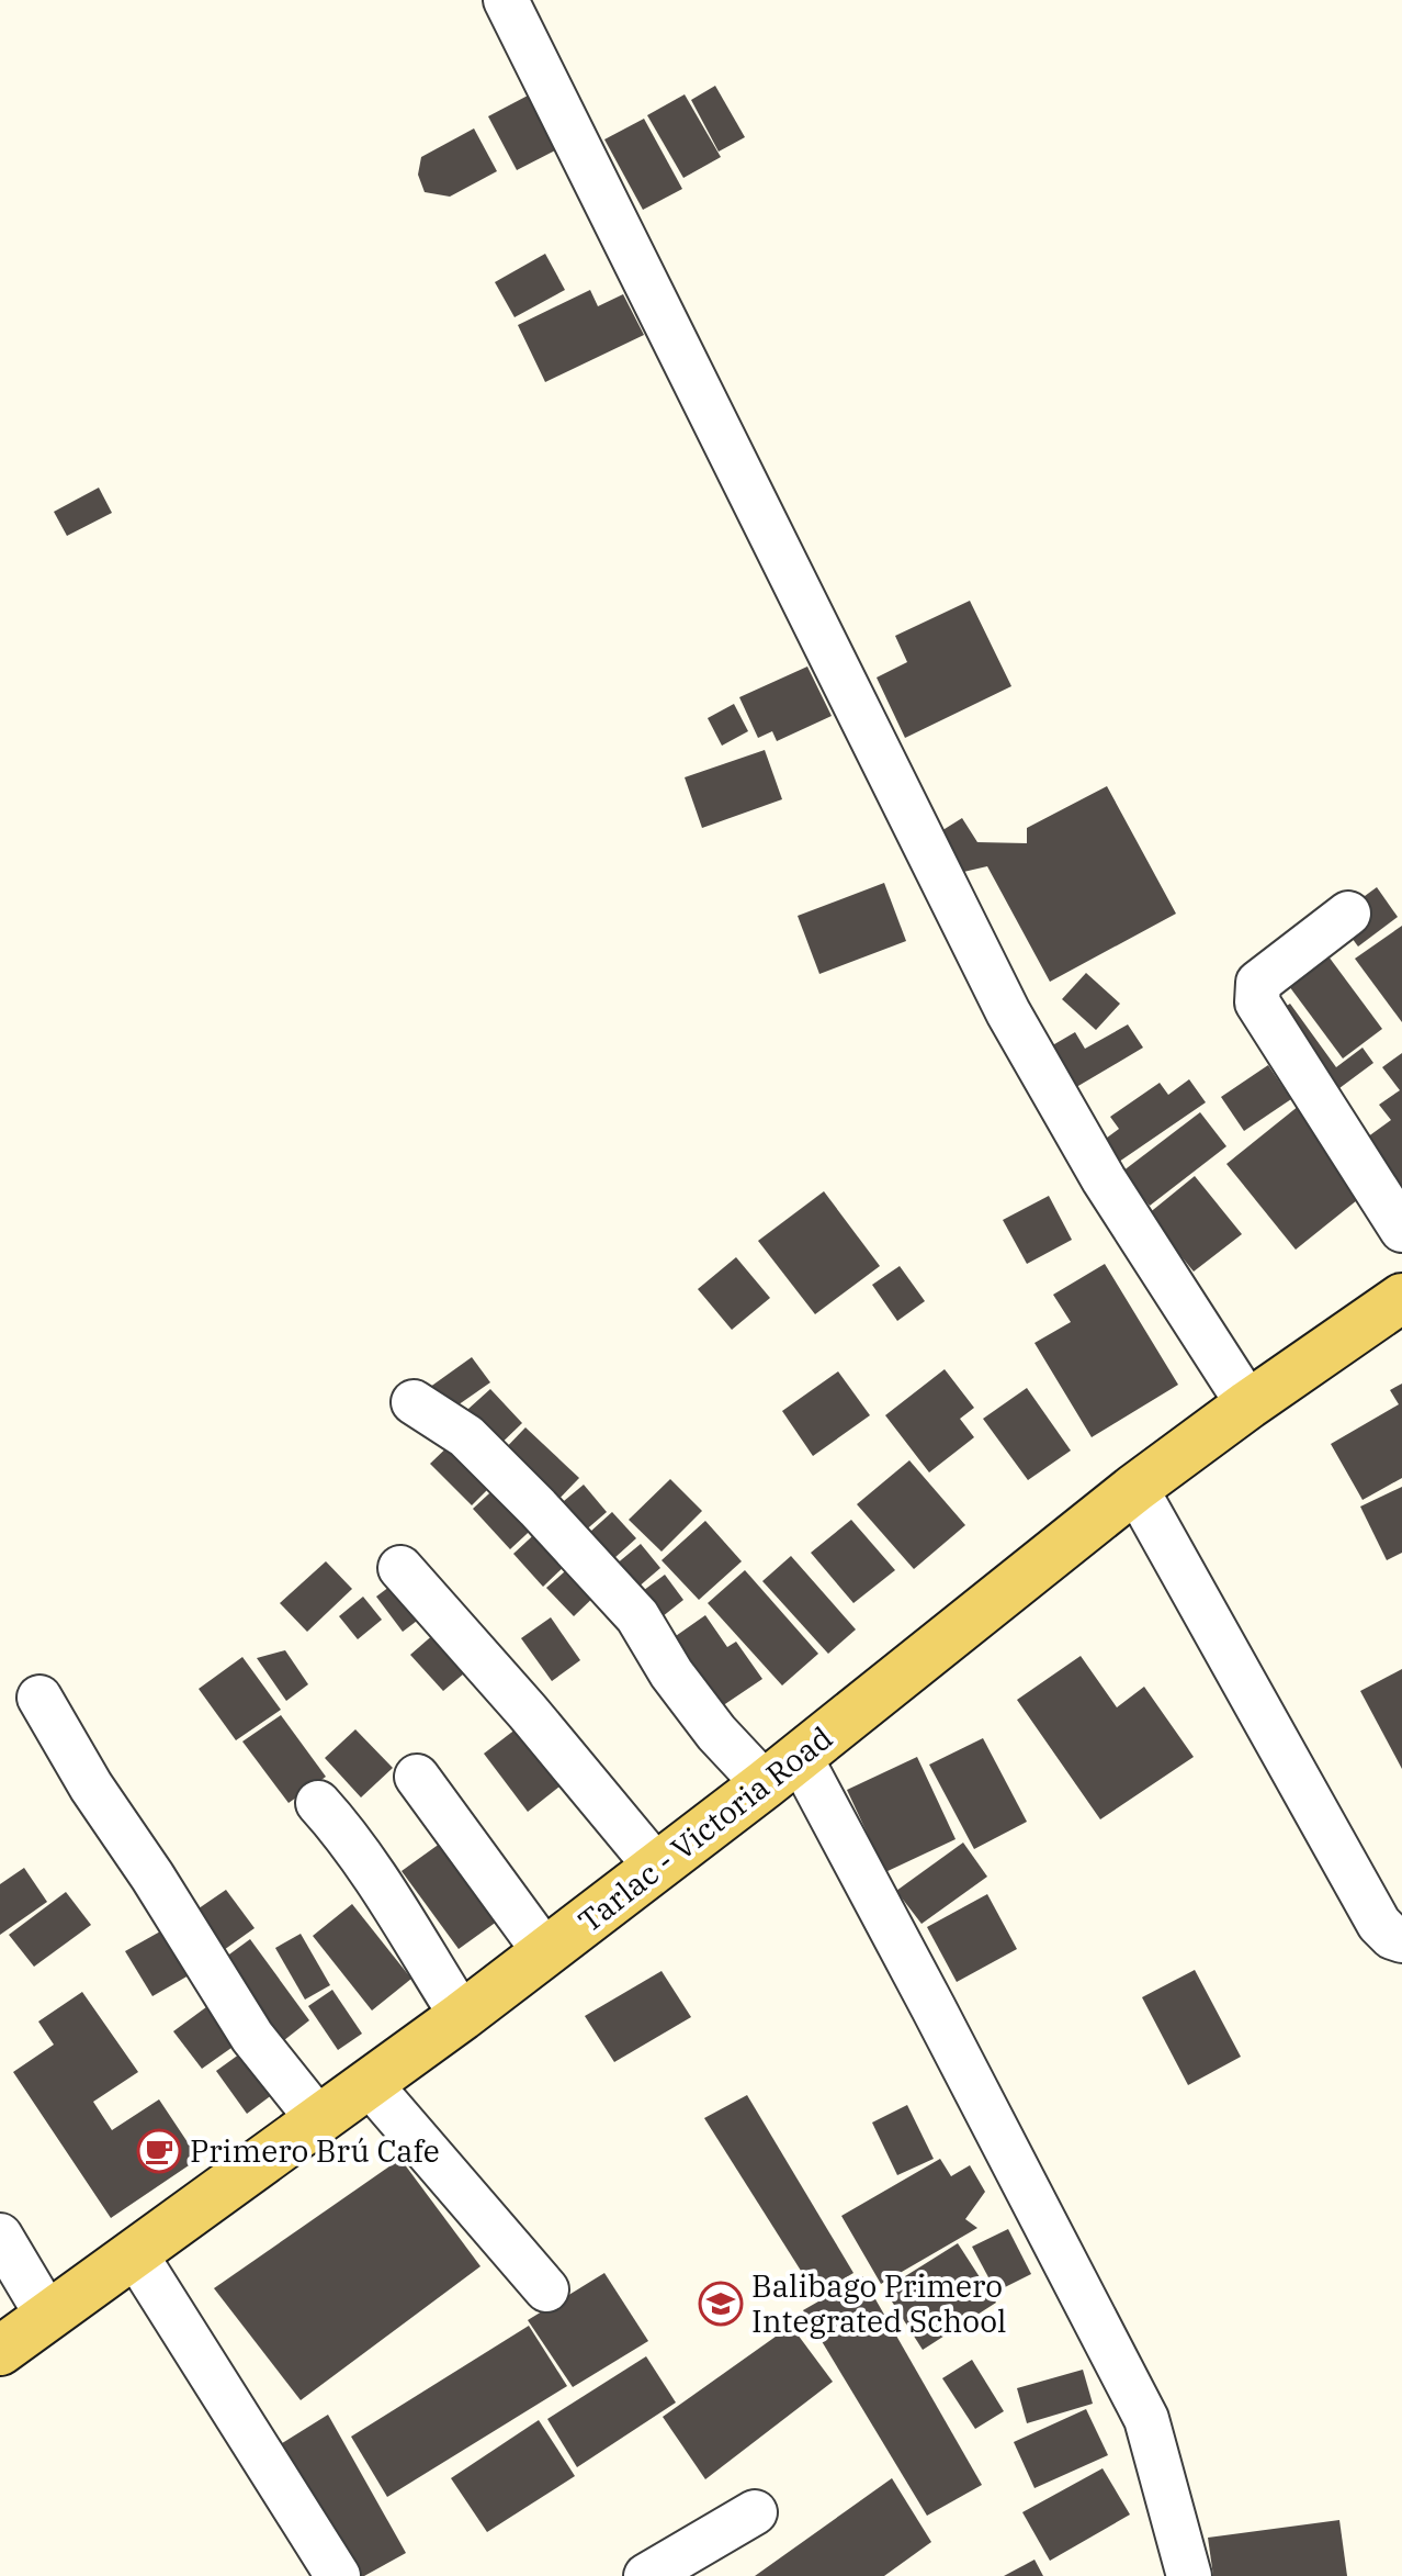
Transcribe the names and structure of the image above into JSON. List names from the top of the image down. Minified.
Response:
{"streets":{"main road":["Tarlac - Victoria Road"]},"places":{"cafe":["Primero Brú Cafe"],"school or university":["Balibago Primero Integrated School"]}}
